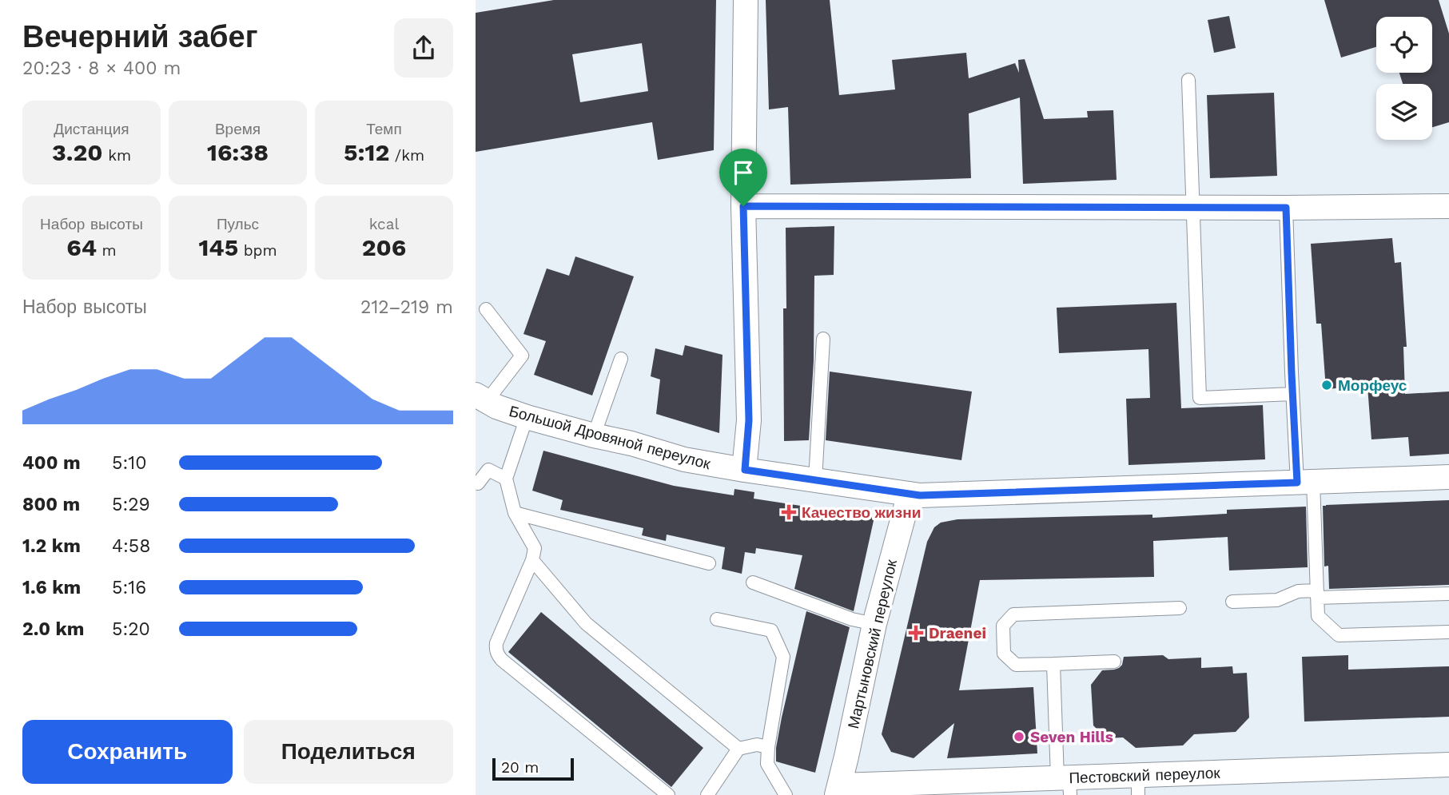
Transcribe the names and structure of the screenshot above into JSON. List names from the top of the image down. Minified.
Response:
{"streets":{"street":["Большой Дровяной переулок","Мартыновский переулок","Пестовский переулок"]},"crossings":[["Большой Дровяной переулок","Мартыновский переулок"],["Мартыновский переулок","Пестовский переулок"]],"places":{"other":["Морфеус","Seven Hills"],"health":["Качество жизни","Draenei"]},"scale_bar":"20 m","page":{"heading":["Вечерний забег","20:23 · 8 × 400 m"],"stats":[["Дистанция","3.20 km"],["Время","16:38"],["Темп","5:12 /km"],["Набор высоты","64 m"],["Пульс","145 bpm"],["kcal","206"]],"chart":["Набор высоты","212–219 m"],"list":[{"name":"400 m","note":"5:10"},{"name":"800 m","note":"5:29"},{"name":"1.2 km","note":"4:58"},{"name":"1.6 km","note":"5:16"},{"name":"2.0 km","note":"5:20"}],"buttons":["Сохранить","Поделиться"],"scale":"20 m"}}
